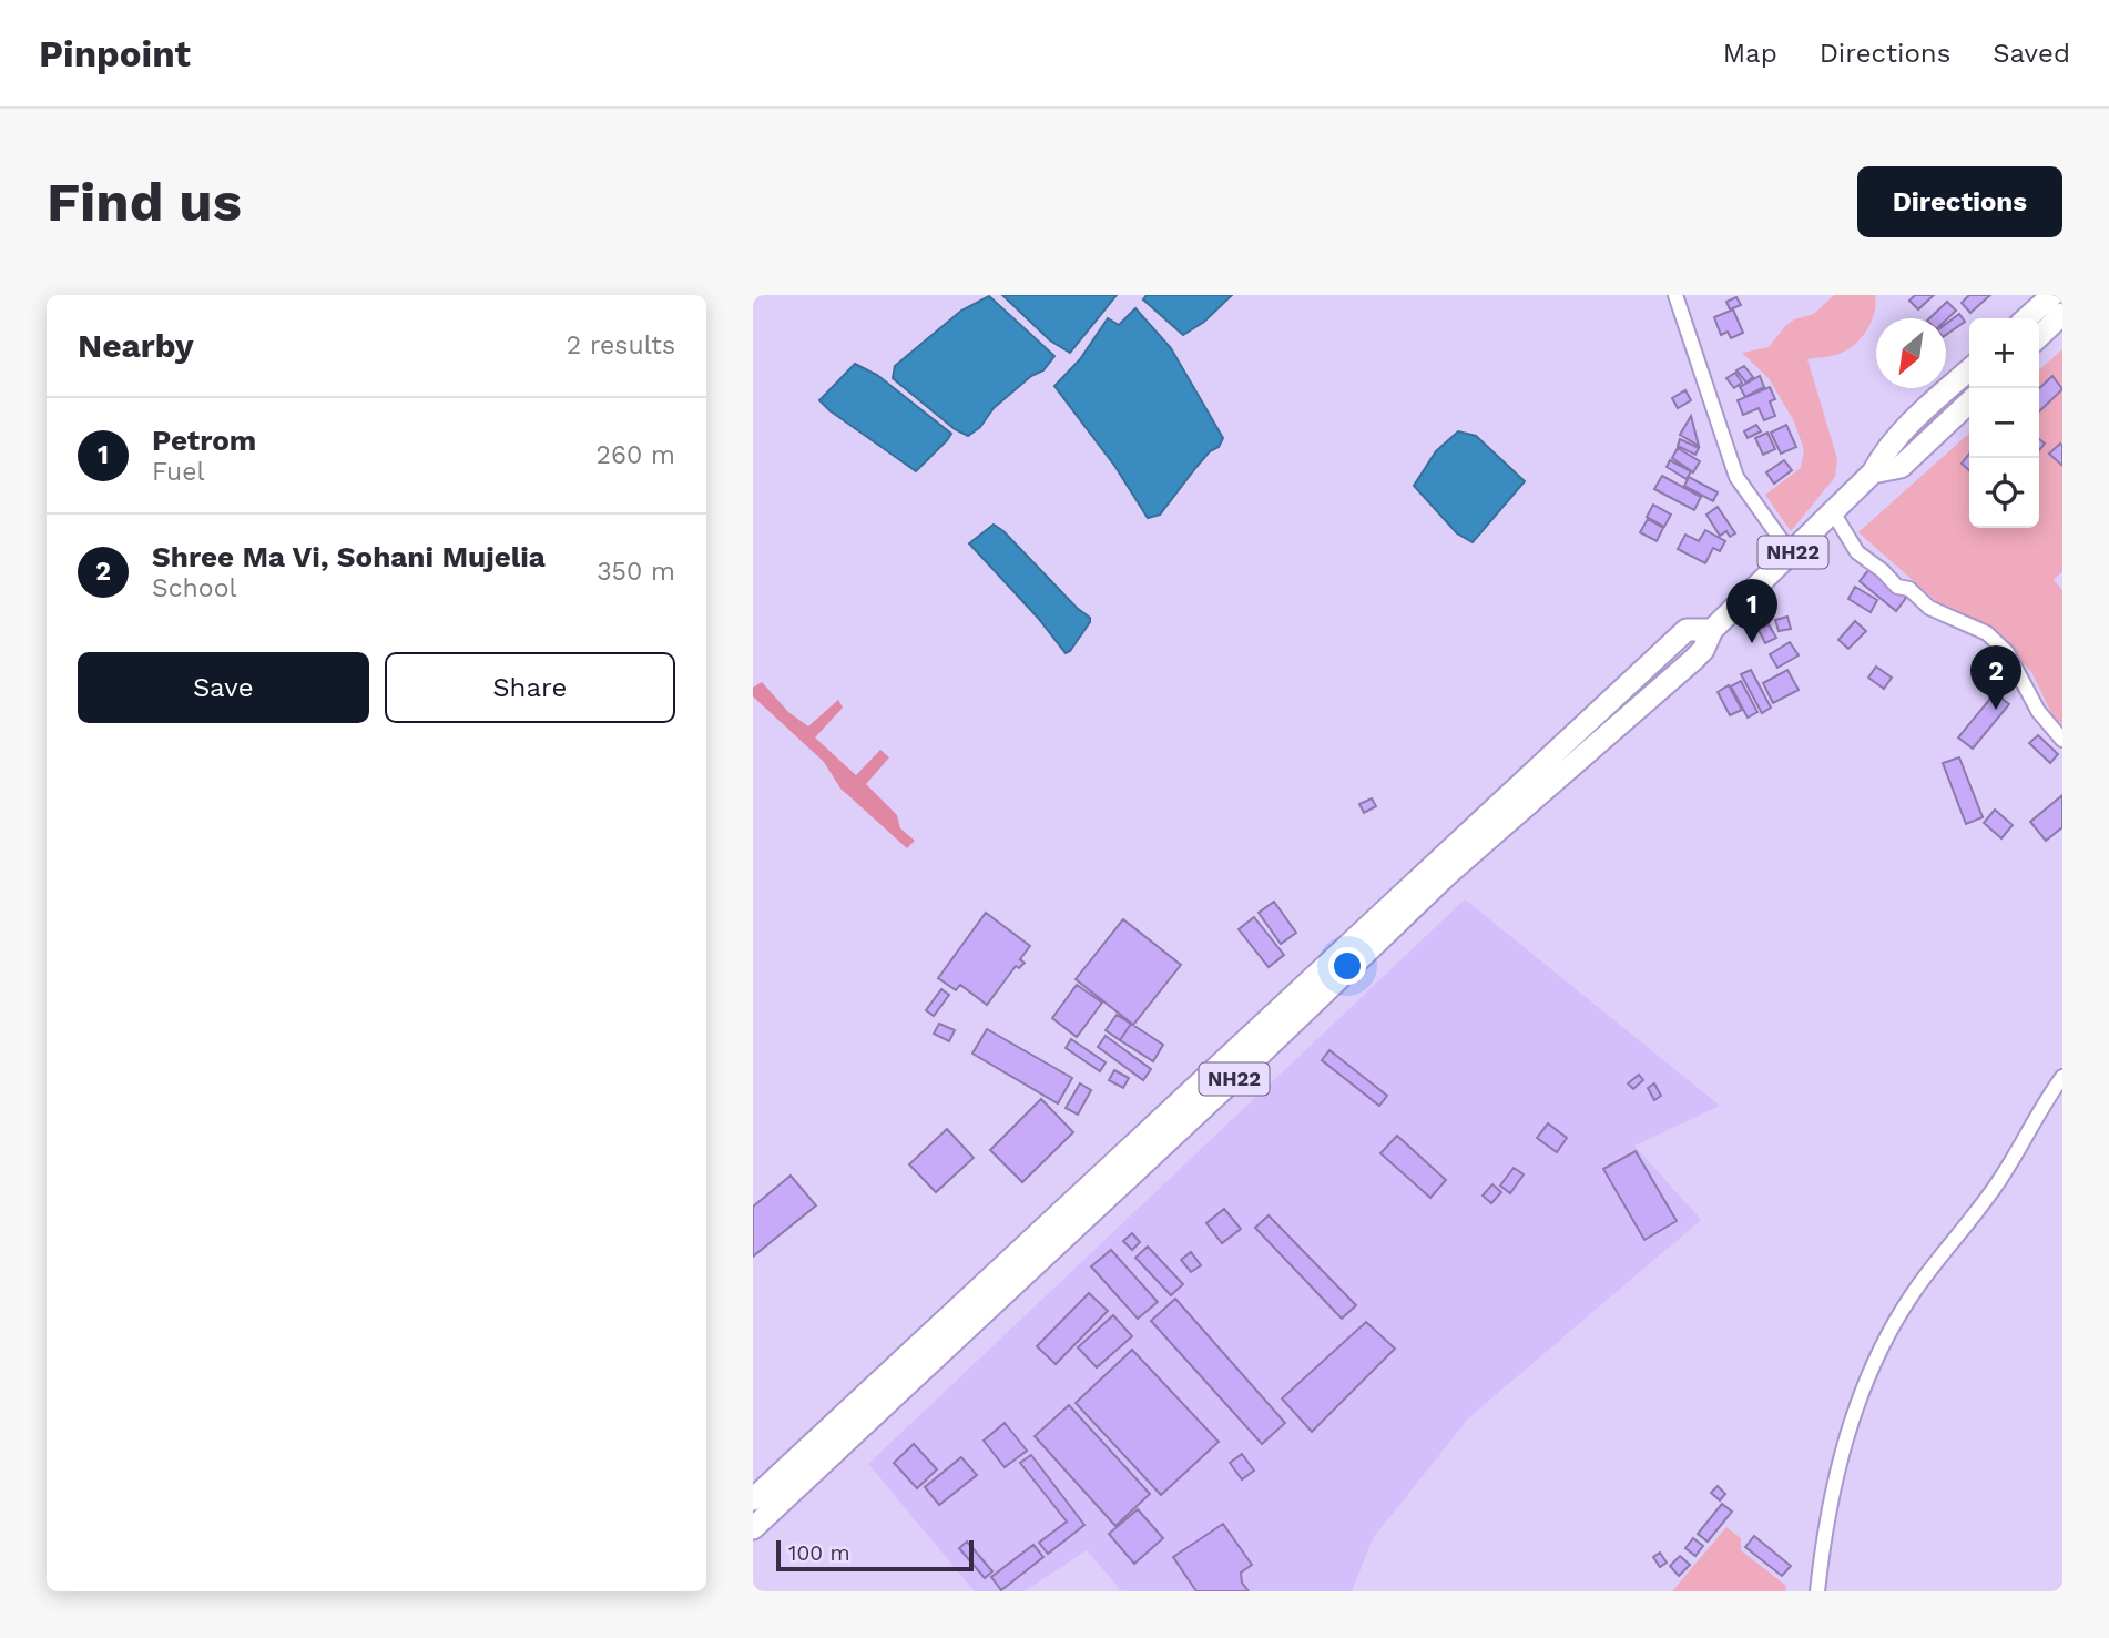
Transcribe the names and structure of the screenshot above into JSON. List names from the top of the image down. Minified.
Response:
{"streets":{"highway":["NH22"]},"scale_bar":"100 m","north":"bottom left","page":{"header":"Pinpoint","nav":["Map","Directions","Saved"],"buttons":["Directions",["Save","Share"]],"title":"Find us","heading":["Nearby","2 results"],"map_buttons":["+","−"],"list":[{"mark":"1","name":"Petrom","note":"Fuel","value":"260 m"},{"mark":"2","name":"Shree Ma Vi, Sohani Mujelia","note":"School","value":"350 m"}],"pins":["1","2"],"scale":"100 m"}}
